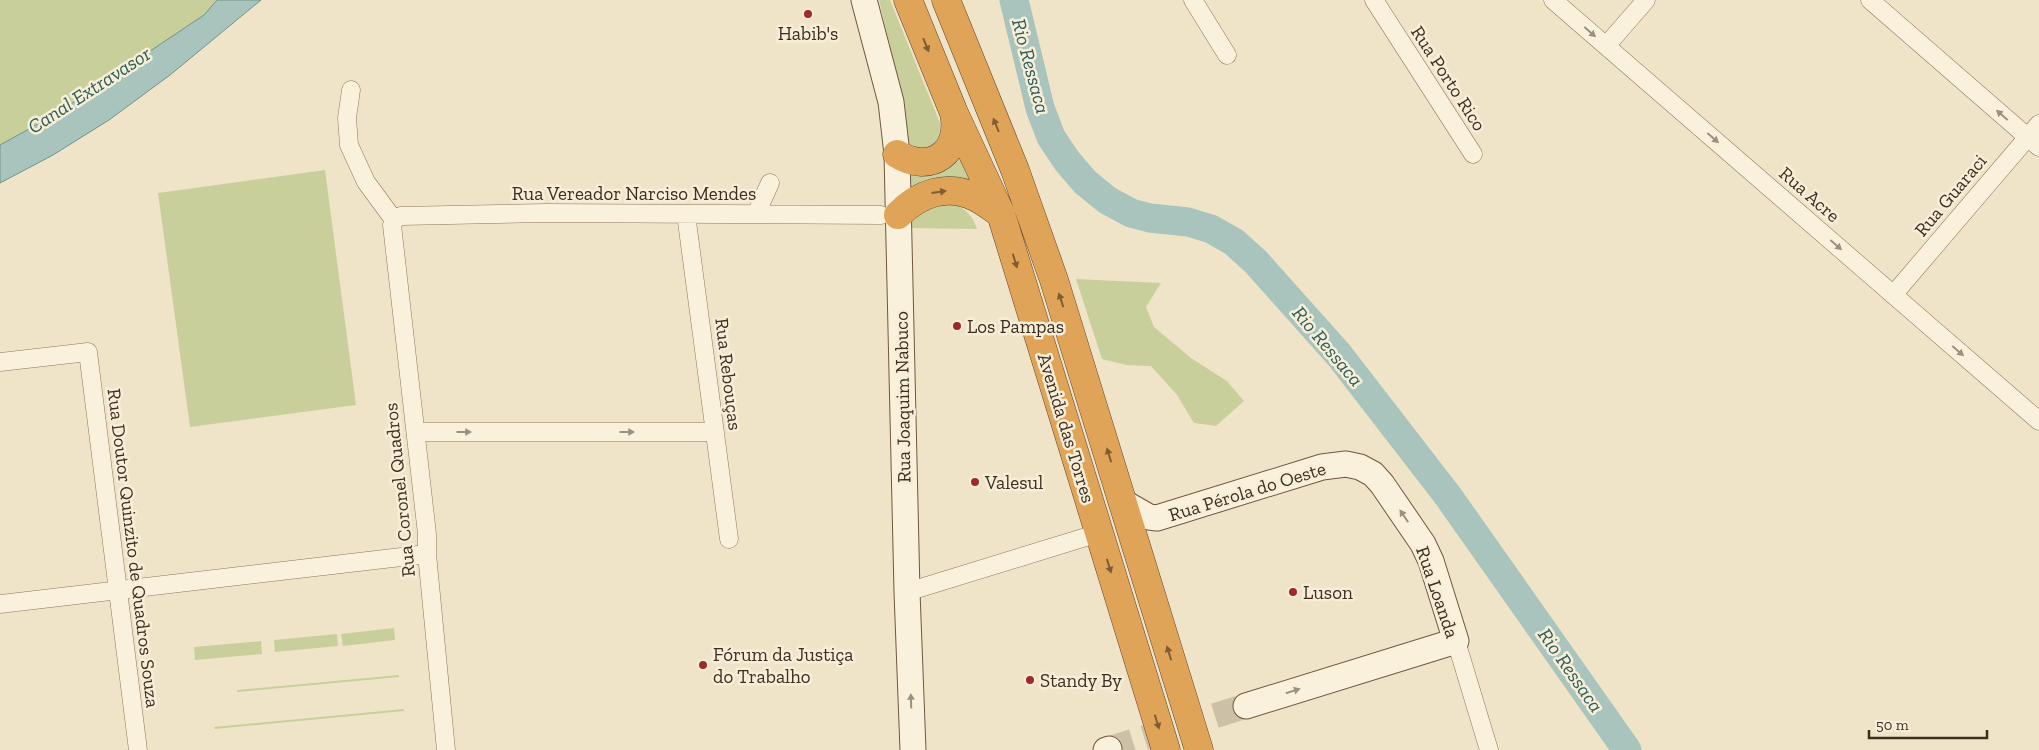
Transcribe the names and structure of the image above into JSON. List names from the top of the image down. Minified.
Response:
{"streets":{"highway":["Avenida das Torres"],"main road":["Rua Joaquim Nabuco","Rua Pérola do Oeste","Rua Loanda"],"street":["Rua Porto Rico","Rua Vereador Narciso Mendes","Rua Acre","Rua Guaraci","Rua Rebouças","Rua Coronel Quadros","Rua Doutor Quinzito de Quadros Souza"]},"crossings":[["Rua Vereador Narciso Mendes","Rua Rebouças"],["Rua Vereador Narciso Mendes","Rua Joaquim Nabuco"],["Rua Vereador Narciso Mendes","Rua Coronel Quadros"],["Rua Acre","Rua Guaraci"],["Avenida das Torres","Rua Pérola do Oeste"],["Rua Pérola do Oeste","Rua Loanda"]],"one_way":["Rua Acre","Rua Loanda"],"water":["Rio Ressaca","Canal Extravasor"],"places":["Habib's","Los Pampas","Valesul","Luson","Fórum da Justiça do Trabalho","Standy By"],"scale_bar":"50 m"}
